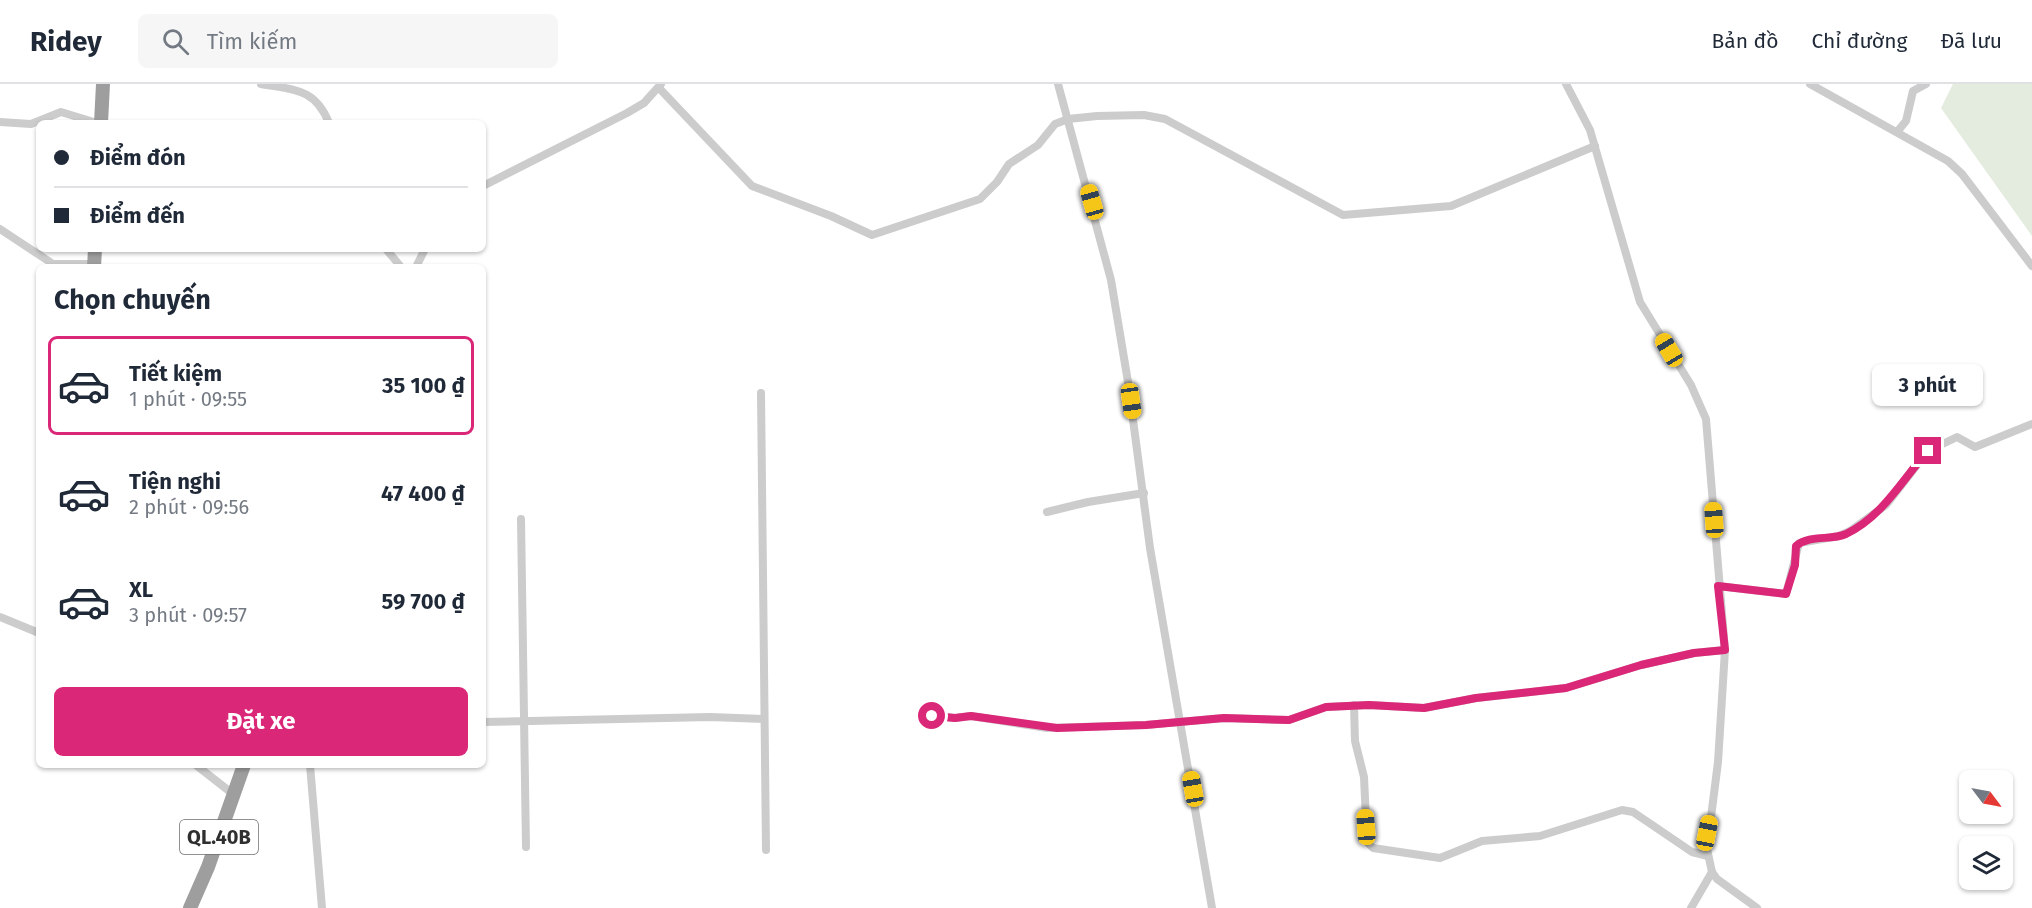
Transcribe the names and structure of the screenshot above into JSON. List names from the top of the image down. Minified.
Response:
{"streets":{"highway":["QL.40B"]},"north":"bottom right","page":{"header":"Ridey","search":"Tìm kiếm","nav":["Bản đồ","Chỉ đường","Đã lưu"],"banner":["Điểm đón","Điểm đến"],"heading":"Chọn chuyến","list":[{"name":"Tiết kiệm","note":"1 phút · 09:55","value":"35 100 ₫"},{"name":"Tiện nghi","note":"2 phút · 09:56","value":"47 400 ₫"},{"name":"XL","note":"3 phút · 09:57","value":"59 700 ₫"}],"bubble":"3 phút","buttons":"Đặt xe"}}
